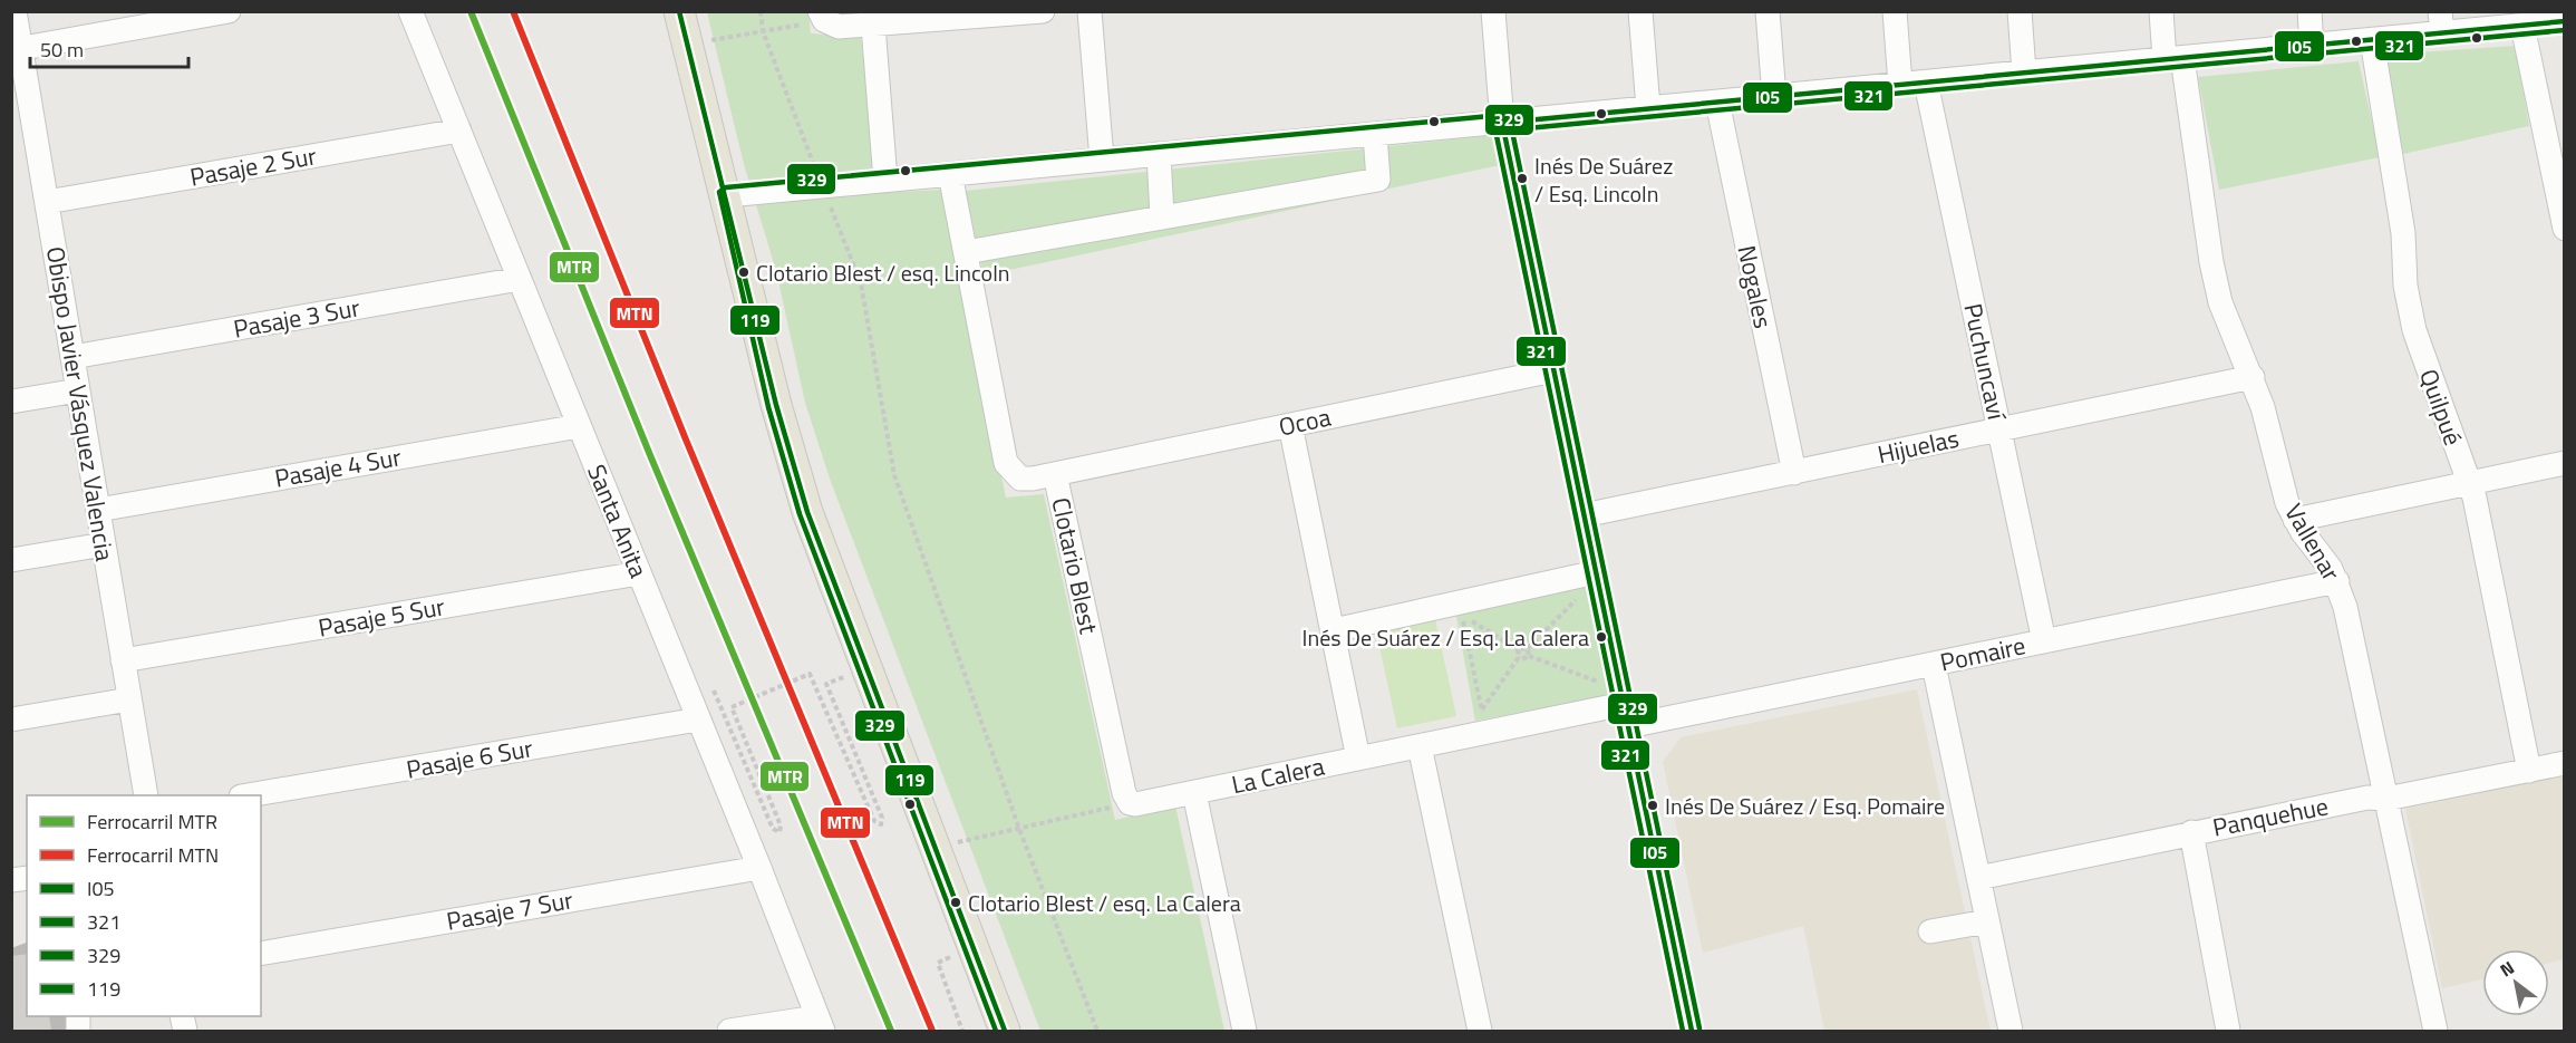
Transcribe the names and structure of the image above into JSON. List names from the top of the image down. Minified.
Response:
{"streets":{"street":["Pasaje 2 Sur","Nogales","Pasaje 3 Sur","Puchuncaví","Obispo Javier Vásquez Valencia","Quilpué","Ocoa","Hijuelas","Pasaje 4 Sur","Santa Anita","Vallenar","Clotario Blest","Pasaje 5 Sur","Pomaire","Pasaje 6 Sur","La Calera","Panquehue","Pasaje 7 Sur"]},"crossings":[["Pasaje 2 Sur","Obispo Javier Vásquez Valencia"],["Pasaje 2 Sur","Santa Anita"],["Nogales","Hijuelas"],["Pasaje 3 Sur","Obispo Javier Vásquez Valencia"],["Pasaje 3 Sur","Santa Anita"],["Puchuncaví","Hijuelas"],["Puchuncaví","Pomaire"],["Obispo Javier Vásquez Valencia","Pasaje 4 Sur"],["Obispo Javier Vásquez Valencia","Pasaje 5 Sur"],["Quilpué","Panquehue"],["Ocoa","Clotario Blest"],["Hijuelas","Vallenar"],["Pasaje 4 Sur","Santa Anita"],["Santa Anita","Pasaje 5 Sur"],["Santa Anita","Pasaje 6 Sur"],["Santa Anita","Pasaje 7 Sur"],["Vallenar","Pomaire"],["Vallenar","Panquehue"],["Clotario Blest","La Calera"],["Pomaire","La Calera"]],"places":["Inés De Suárez / Esq. Lincoln","Clotario Blest / esq. Lincoln","Inés De Suárez / Esq. La Calera","Inés De Suárez / Esq. Pomaire","Clotario Blest / esq. La Calera"],"lines":["rail line MTR","rail line MTN","transit line 119","transit line I05","transit line 321","transit line 329"],"legend":["Ferrocarril MTR","Ferrocarril MTN","I05","321","329","119"],"scale_bar":"50 m","north":"top left"}
